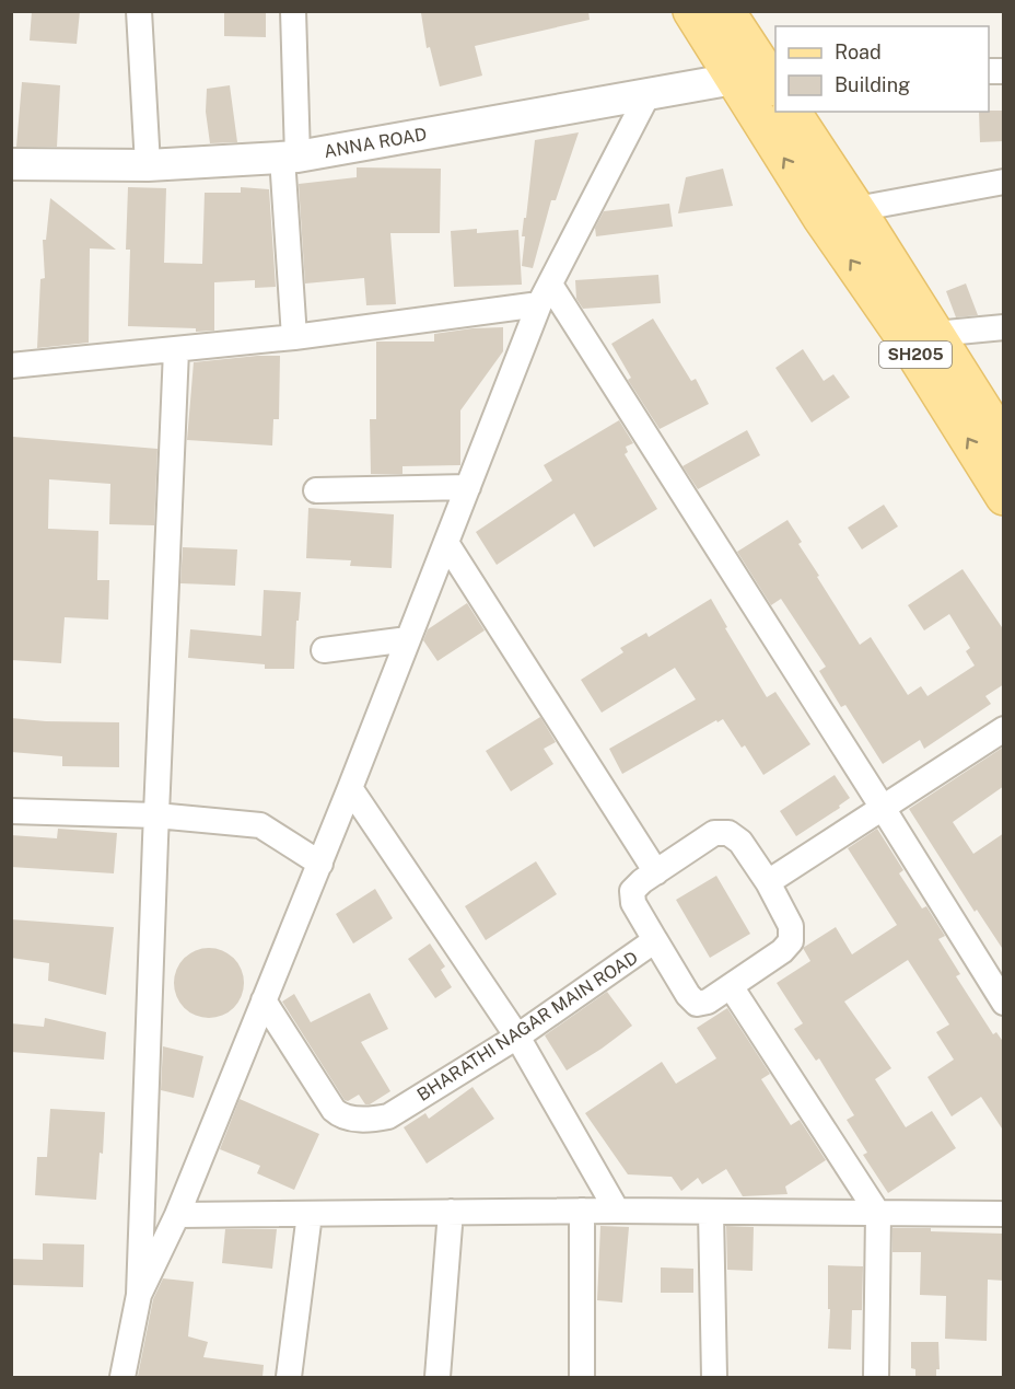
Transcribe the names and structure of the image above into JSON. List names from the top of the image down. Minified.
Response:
{"streets":{"main road":["SH205"],"street":["ANNA ROAD","BHARATHI NAGAR MAIN ROAD"]},"crossings":[["ANNA ROAD","SH205"]],"legend":["Road","Building"]}
